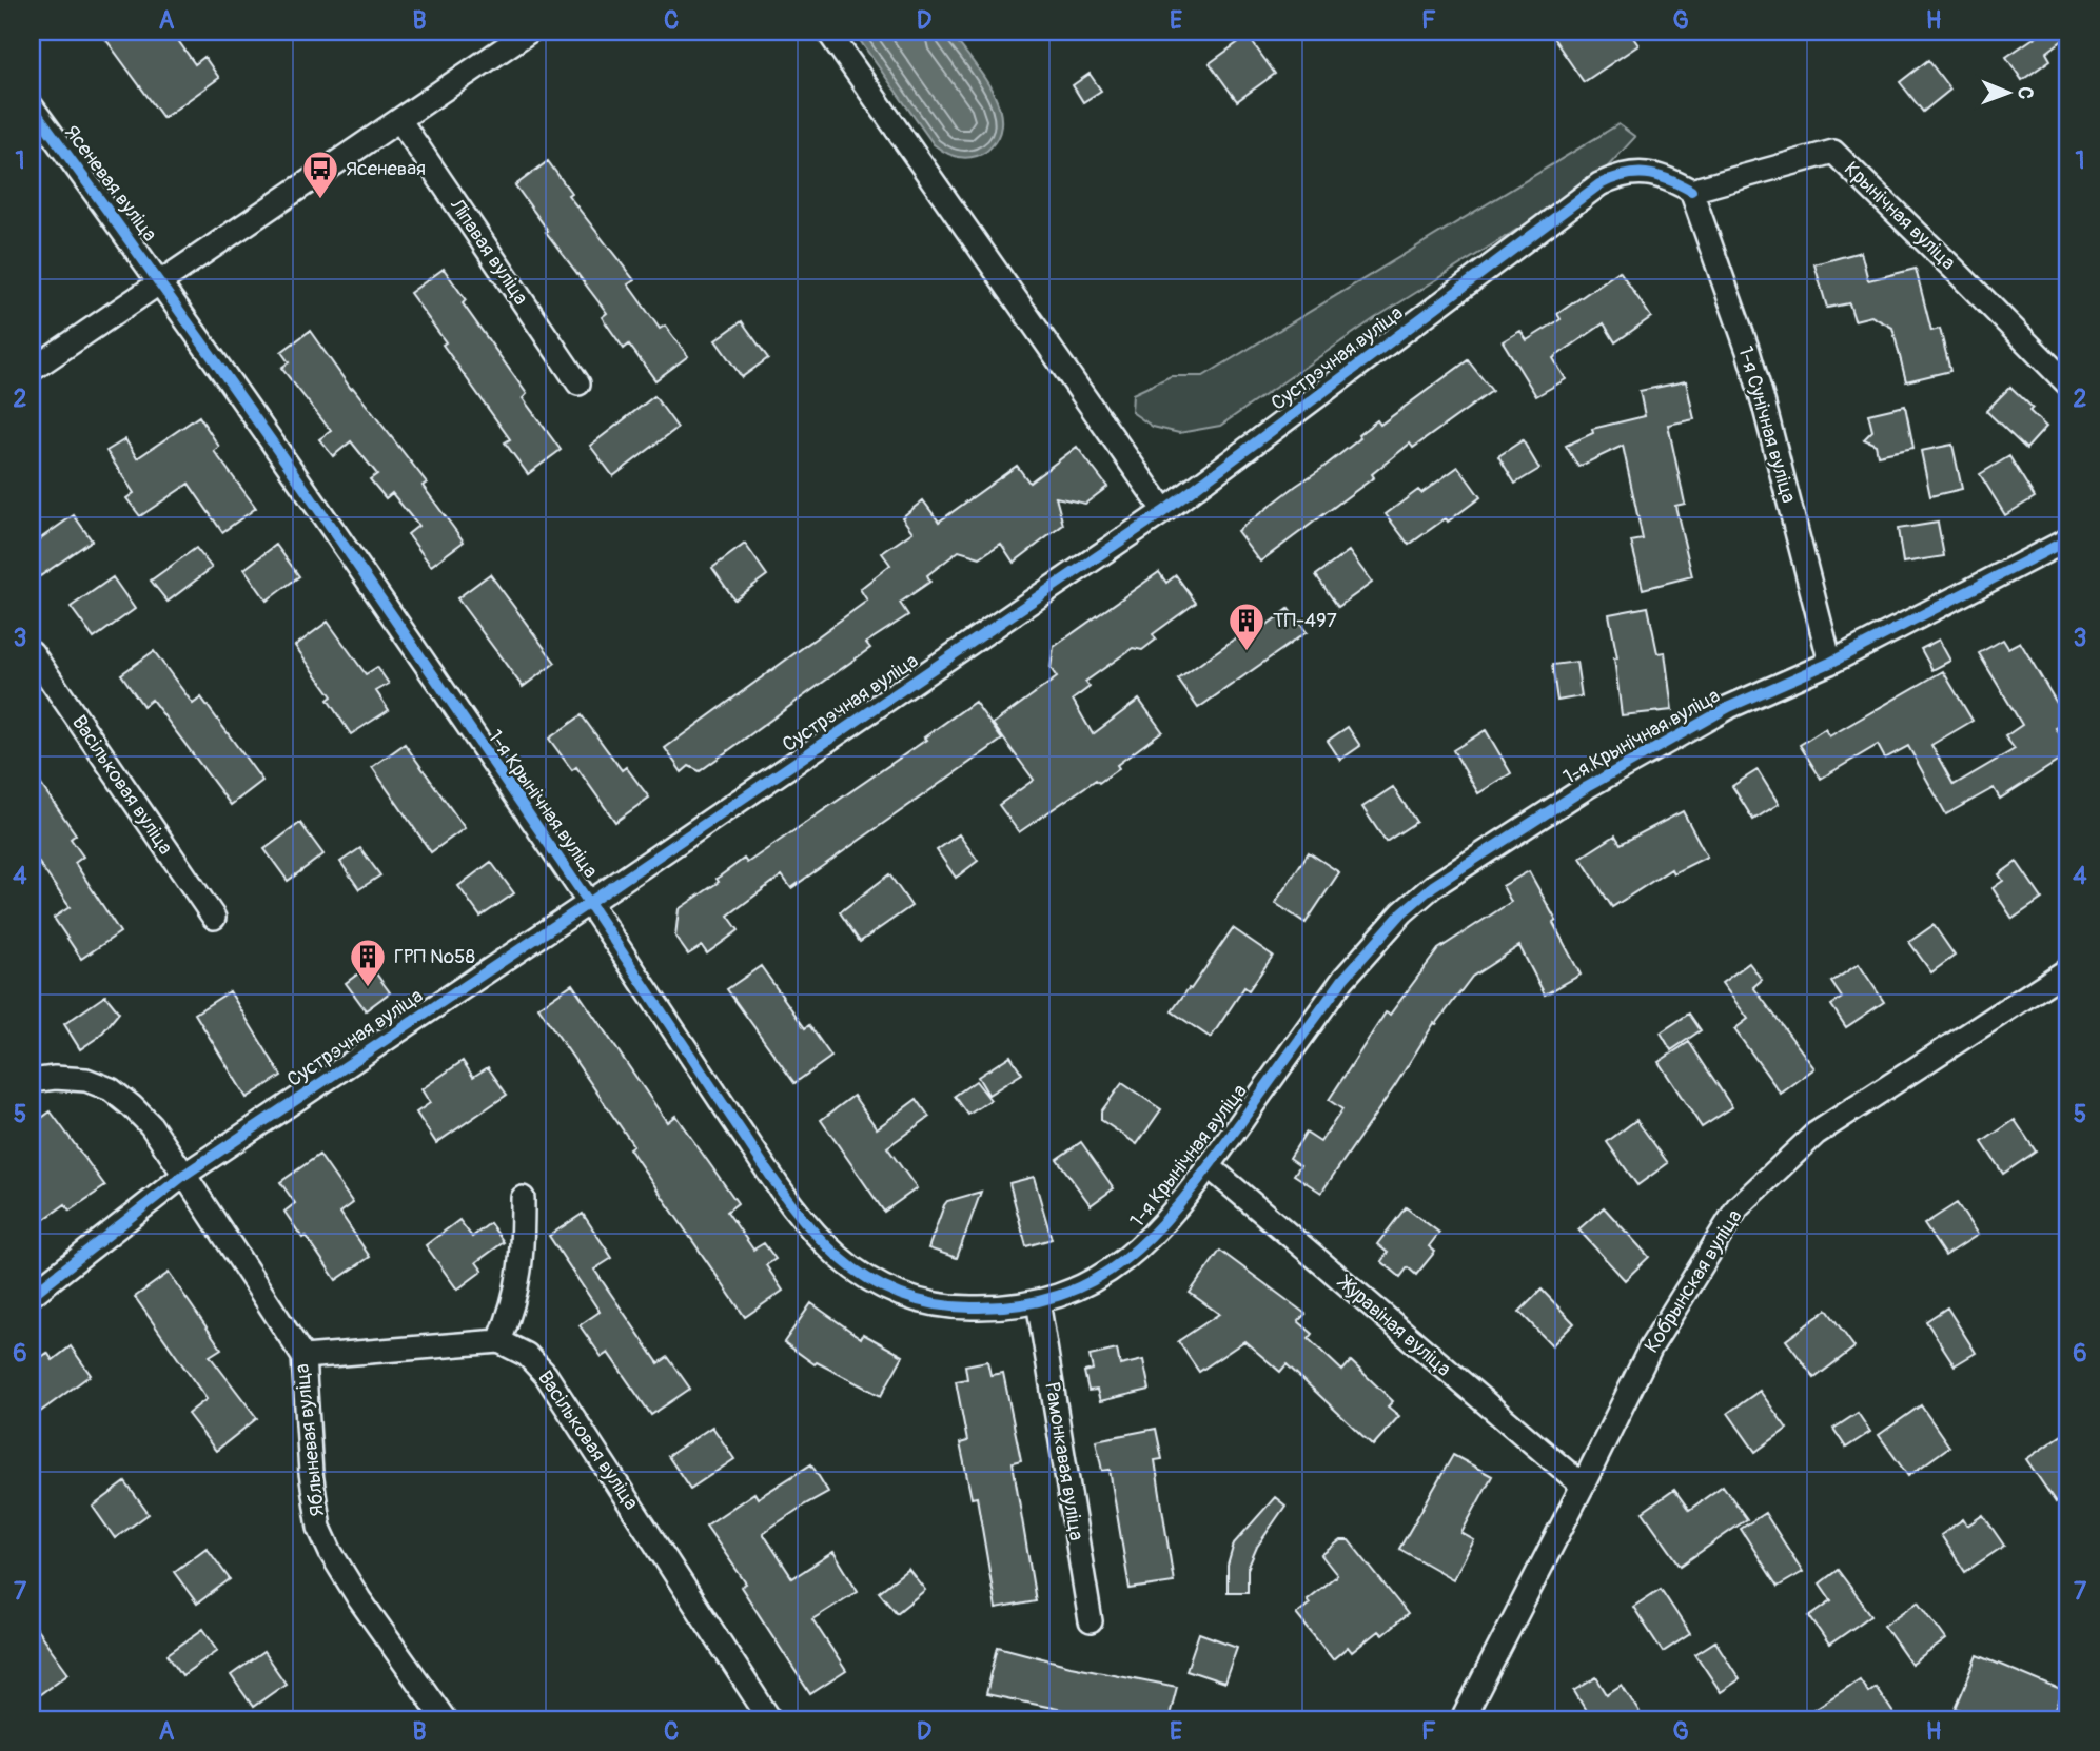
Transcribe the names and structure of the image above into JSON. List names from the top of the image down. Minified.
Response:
{"streets":{"street":["Ясеневая вуліца","Крынічная вуліца","Ліпавая вуліца","Сустрэчная вуліца","1-я Сунічная вуліца","1-я Крынічная вуліца","Васільковая вуліца","Кобрынская вуліца","Журавіная вуліца","Яблыневая вуліца","Рамонкавая вуліца"]},"crossings":[["Ясеневая вуліца","1-я Крынічная вуліца"],["Крынічная вуліца","Сустрэчная вуліца"],["Крынічная вуліца","1-я Сунічная вуліца"],["Сустрэчная вуліца","1-я Сунічная вуліца"],["Сустрэчная вуліца","1-я Крынічная вуліца"],["Сустрэчная вуліца","Яблыневая вуліца"],["1-я Сунічная вуліца","1-я Крынічная вуліца"],["1-я Крынічная вуліца","Журавіная вуліца"],["1-я Крынічная вуліца","Рамонкавая вуліца"],["Кобрынская вуліца","Журавіная вуліца"]],"places":{"bus stop":["Ясеневая"],"building":["ТП-497","ГРП №58"]},"north":"right","grid":{"columns":["A","B","C","D","E","F","G","H"],"rows":["1","2","3","4","5","6","7"]}}
